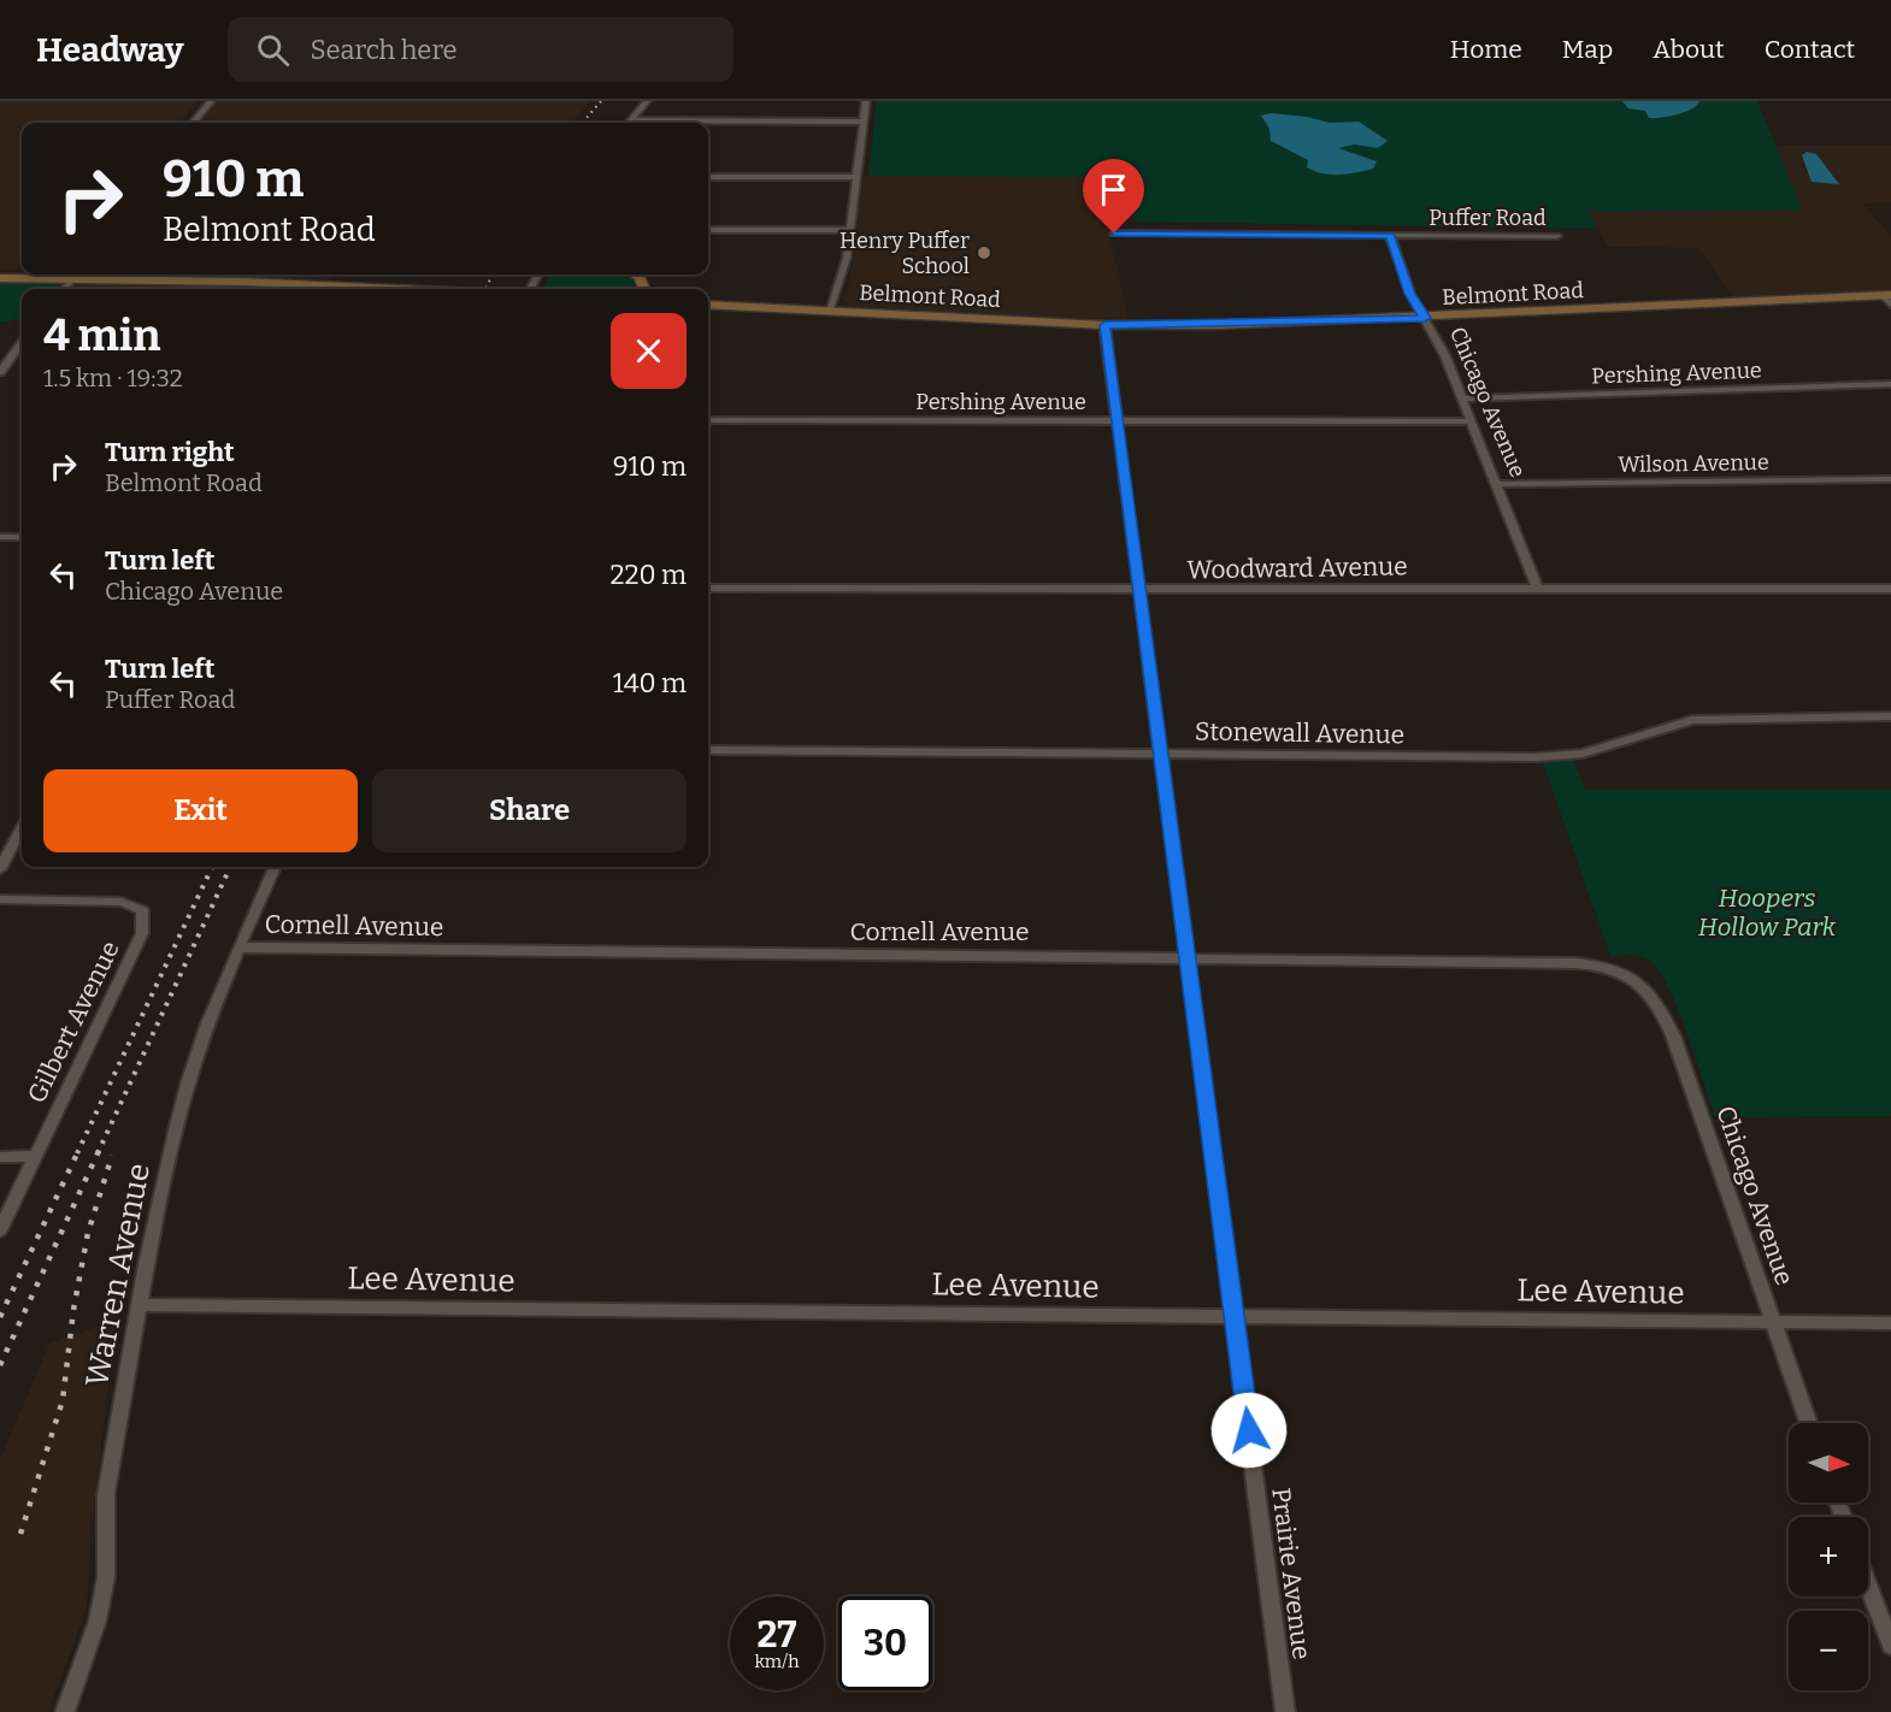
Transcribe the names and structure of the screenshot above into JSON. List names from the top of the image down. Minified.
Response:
{"streets":{"main road":["Belmont Road"],"street":["Puffer Road","Pershing Avenue","Chicago Avenue","Wilson Avenue","Woodward Avenue","Stonewall Avenue","Cornell Avenue","Gilbert Avenue","Warren Avenue","Lee Avenue","Prairie Avenue"]},"crossings":[["Puffer Road","Chicago Avenue"],["Belmont Road","Chicago Avenue"],["Belmont Road","Prairie Avenue"],["Pershing Avenue","Chicago Avenue"],["Pershing Avenue","Prairie Avenue"],["Chicago Avenue","Wilson Avenue"],["Chicago Avenue","Woodward Avenue"],["Chicago Avenue","Cornell Avenue"],["Chicago Avenue","Lee Avenue"],["Woodward Avenue","Prairie Avenue"],["Stonewall Avenue","Prairie Avenue"],["Cornell Avenue","Warren Avenue"],["Cornell Avenue","Prairie Avenue"],["Warren Avenue","Lee Avenue"],["Lee Avenue","Prairie Avenue"]],"parks":["Hoopers Hollow Park"],"places":["Henry Puffer School"],"north":"right","page":{"header":"Headway","search":"Search here","nav":["Home","Map","About","Contact"],"turn":["910 m","Belmont Road"],"heading":["4 min","1.5 km · 19:32"],"list":[{"name":"Turn right","note":"Belmont Road","value":"910 m"},{"name":"Turn left","note":"Chicago Avenue","value":"220 m"},{"name":"Turn left","note":"Puffer Road","value":"140 m"}],"buttons":["Exit","Share"],"map_buttons":["+","−"],"speed":"27 km/h","limit":"30"}}
